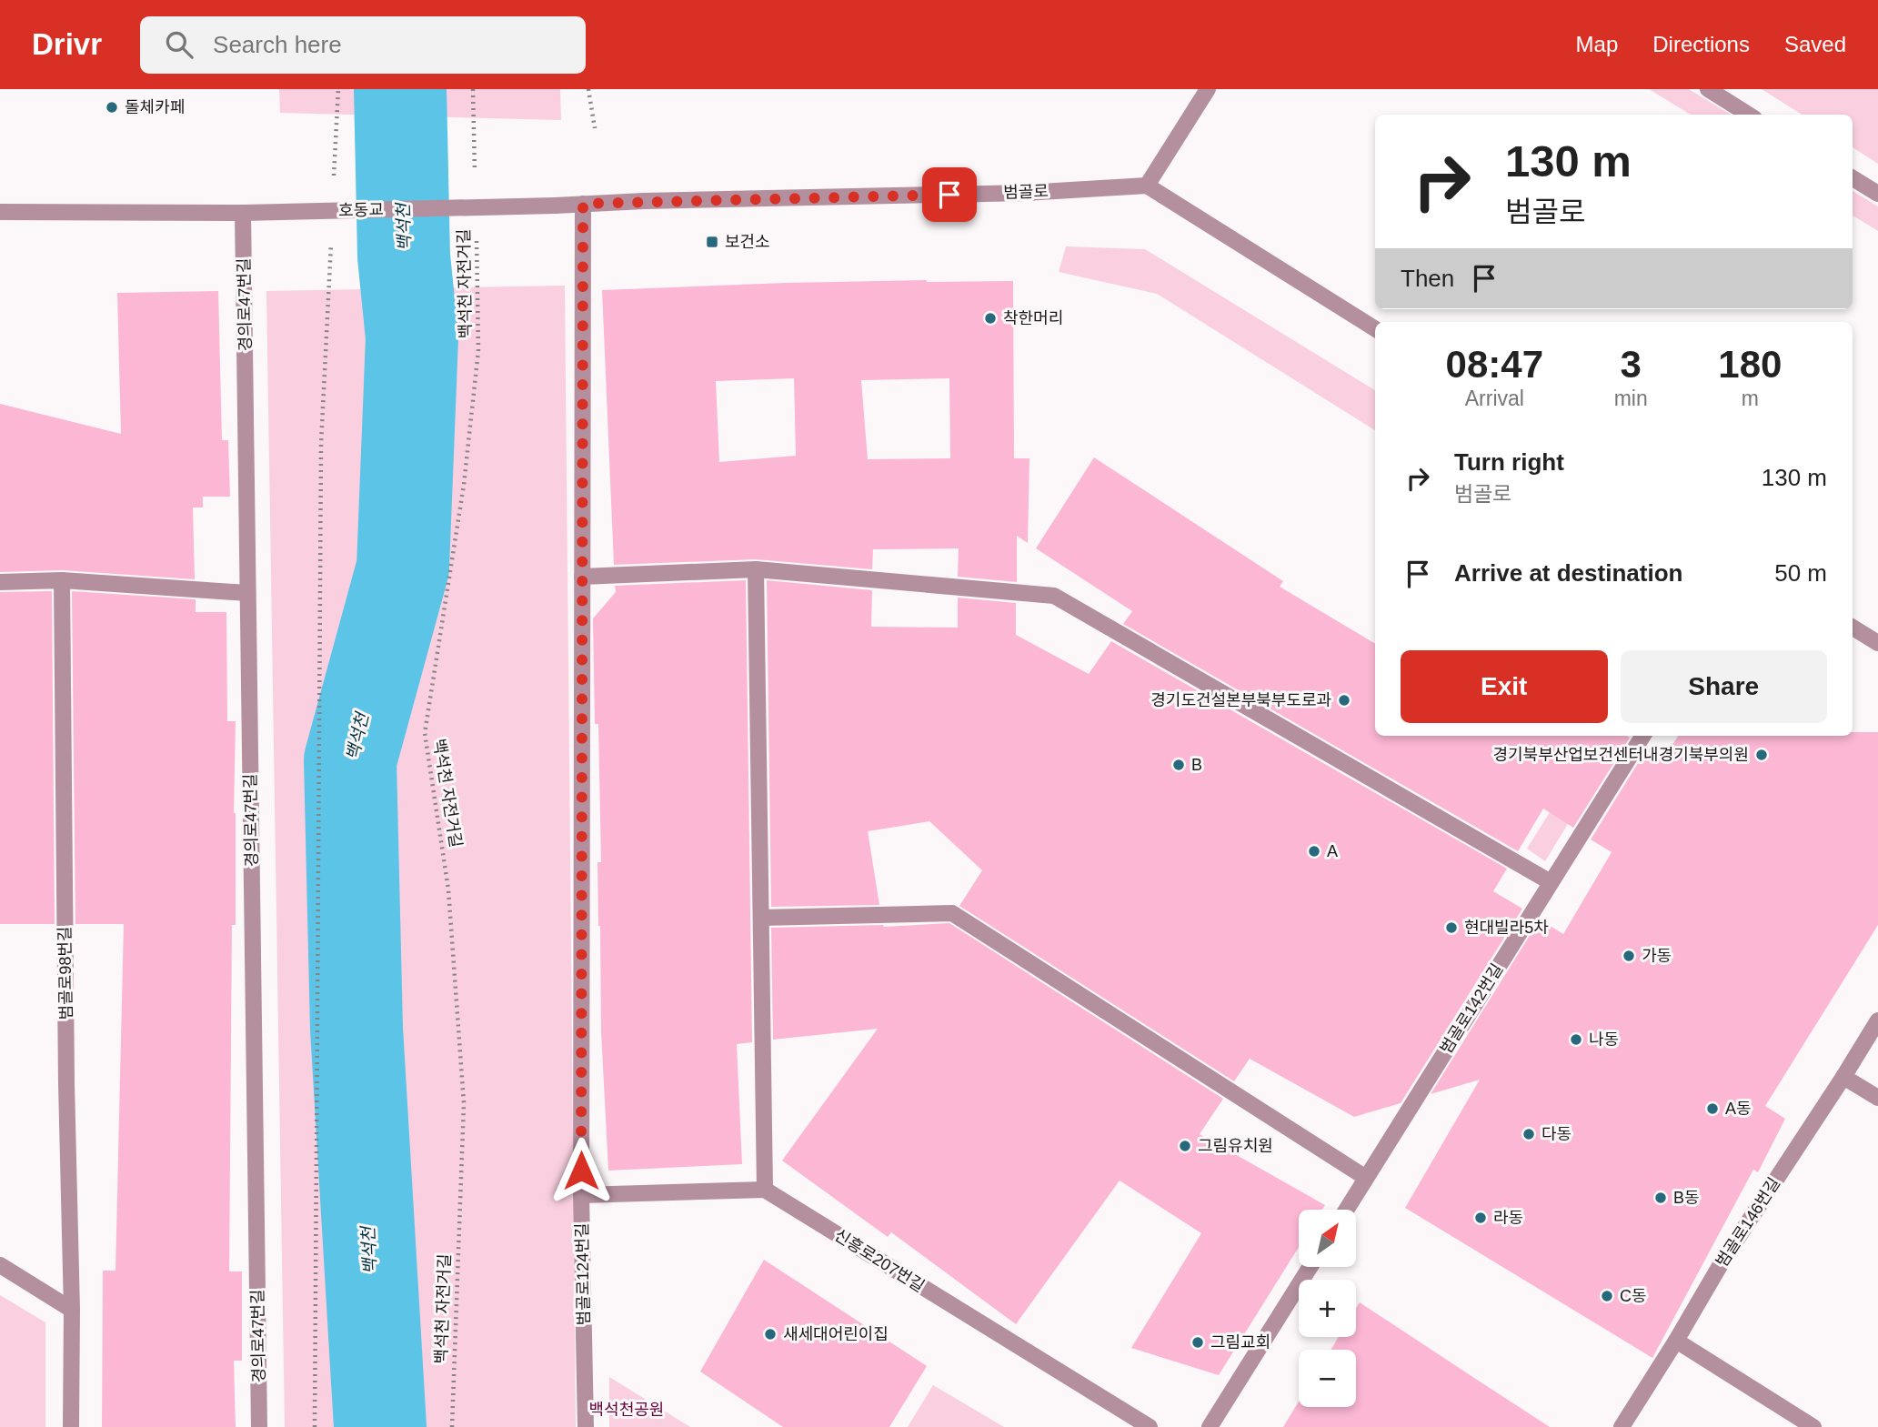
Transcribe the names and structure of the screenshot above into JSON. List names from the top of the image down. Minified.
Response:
{"streets":{"street":["범골로","호동교","경의로47번길","범골로98번길","범골로142번길","범골로146번길","신흥로207번길","범골로124번길"],"path":["백석천 자전거길"]},"crossings":[["범골로","호동교"],["범골로","범골로124번길"],["호동교","경의로47번길"]],"water":["백석천"],"parks":["백석천공원"],"places":{"other":["돌체카페","착한머리","경기도건설본부북부도로과","경기북부산업보건센터내경기북부의원","B","A","현대빌라5차","가동","나동","A동","다동","그림유치원","B동","라동","C동","새세대어린이집","그림교회"],"transit":["보건소"]},"north":"top right","page":{"header":"Drivr","search":"Search here","nav":["Map","Directions","Saved"],"turn":["130 m","범골로"],"then":"Then","eta":["08:47","Arrival","3","min","180","m"],"list":[{"name":"Turn right","note":"범골로","value":"130 m"},{"name":"Arrive at destination","value":"50 m"}],"buttons":["Exit","Share"],"map_buttons":["+","−"]}}
